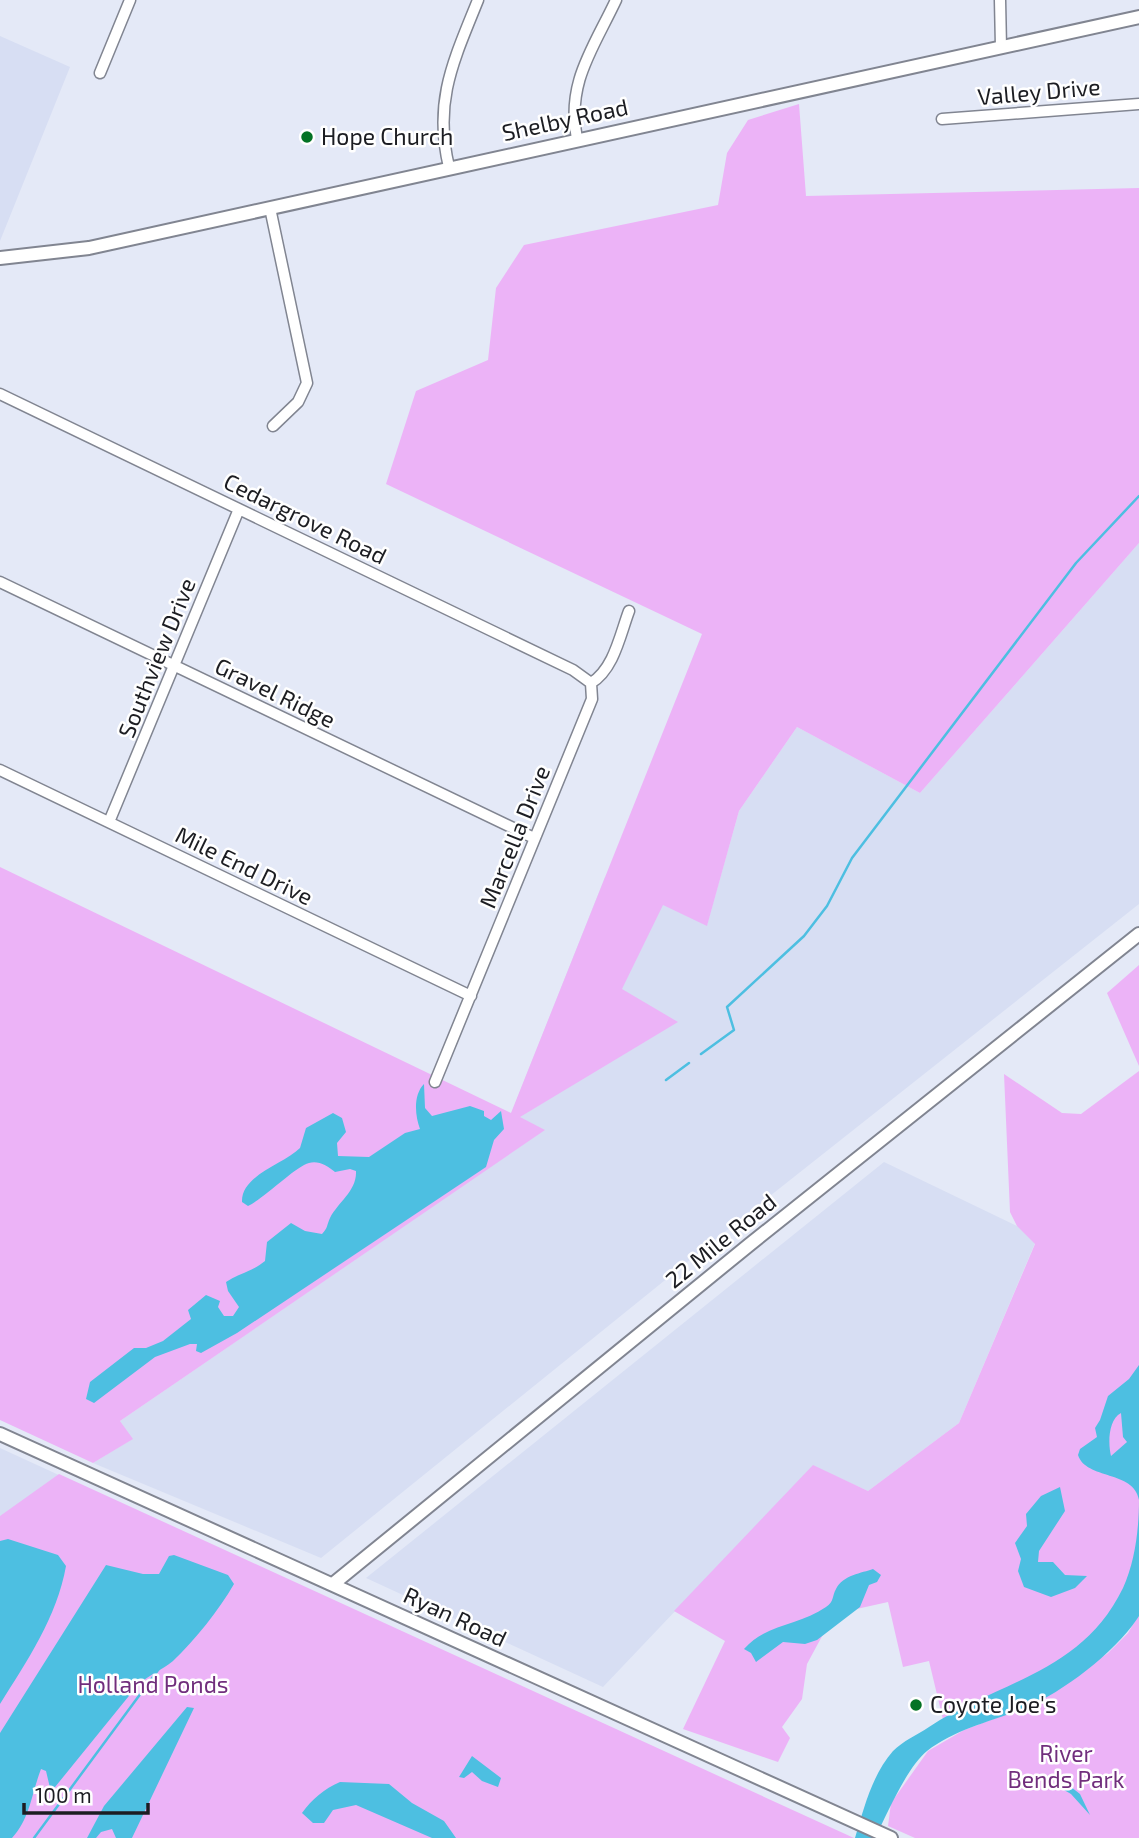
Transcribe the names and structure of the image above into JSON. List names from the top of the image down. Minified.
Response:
{"streets":{"street":["Valley Drive","Shelby Road","Cedargrove Road","Southview Drive","Gravel Ridge","Marcella Drive","Mile End Drive","22 Mile Road","Ryan Road"]},"crossings":[["Cedargrove Road","Southview Drive"],["Cedargrove Road","Marcella Drive"],["Southview Drive","Gravel Ridge"],["Southview Drive","Mile End Drive"],["Gravel Ridge","Marcella Drive"],["Marcella Drive","Mile End Drive"],["22 Mile Road","Ryan Road"]],"parks":["Holland Ponds","River Bends Park"],"places":["Hope Church","Coyote Joe's"],"scale_bar":"100 m"}
